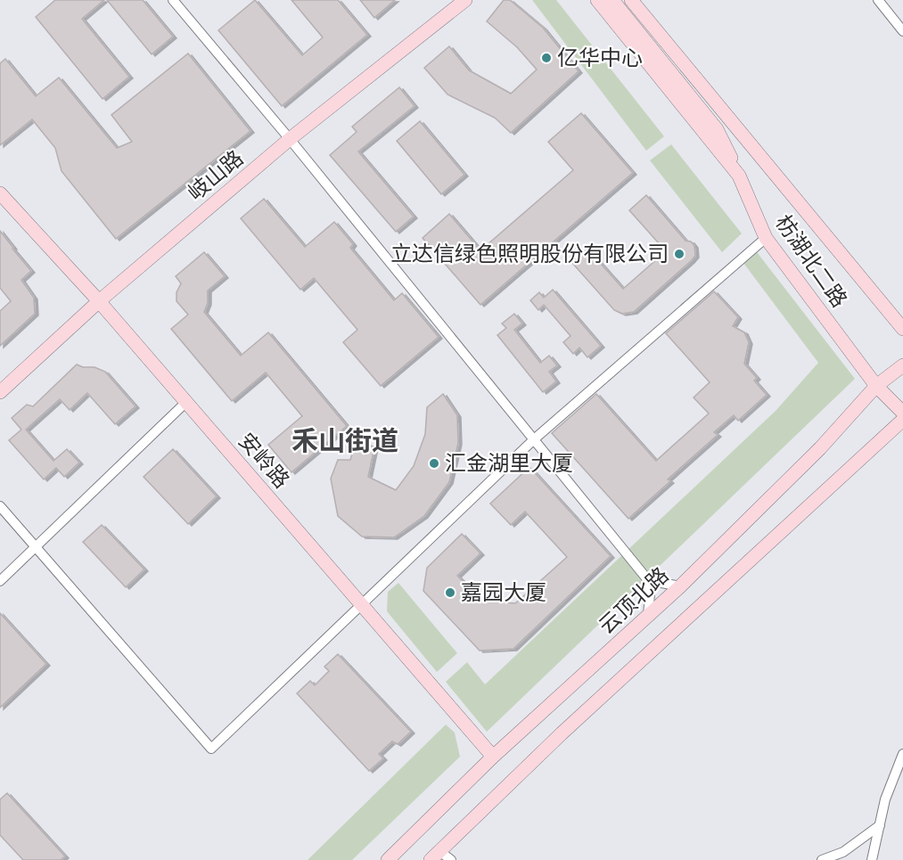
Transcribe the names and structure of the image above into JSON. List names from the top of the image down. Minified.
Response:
{"streets":{"main road":["岐山路","枋湖北二路","安岭路","云顶北路"]},"crossings":[["岐山路","安岭路"],["枋湖北二路","云顶北路"],["安岭路","云顶北路"]],"districts":["禾山街道"],"places":["亿华中心","立达信绿色照明股份有限公司","汇金湖里大厦","嘉园大厦"]}
